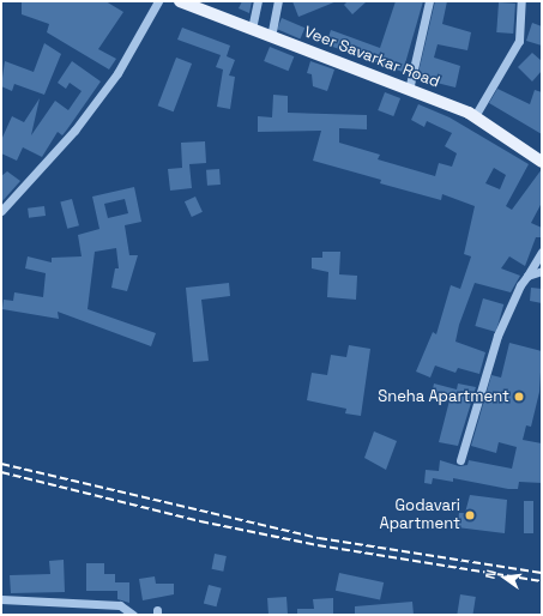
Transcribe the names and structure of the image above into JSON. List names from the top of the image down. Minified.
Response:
{"streets":{"main road":["Veer Savarkar Road"]},"places":["Sneha Apartment","Godavari Apartment"],"north":"left"}
